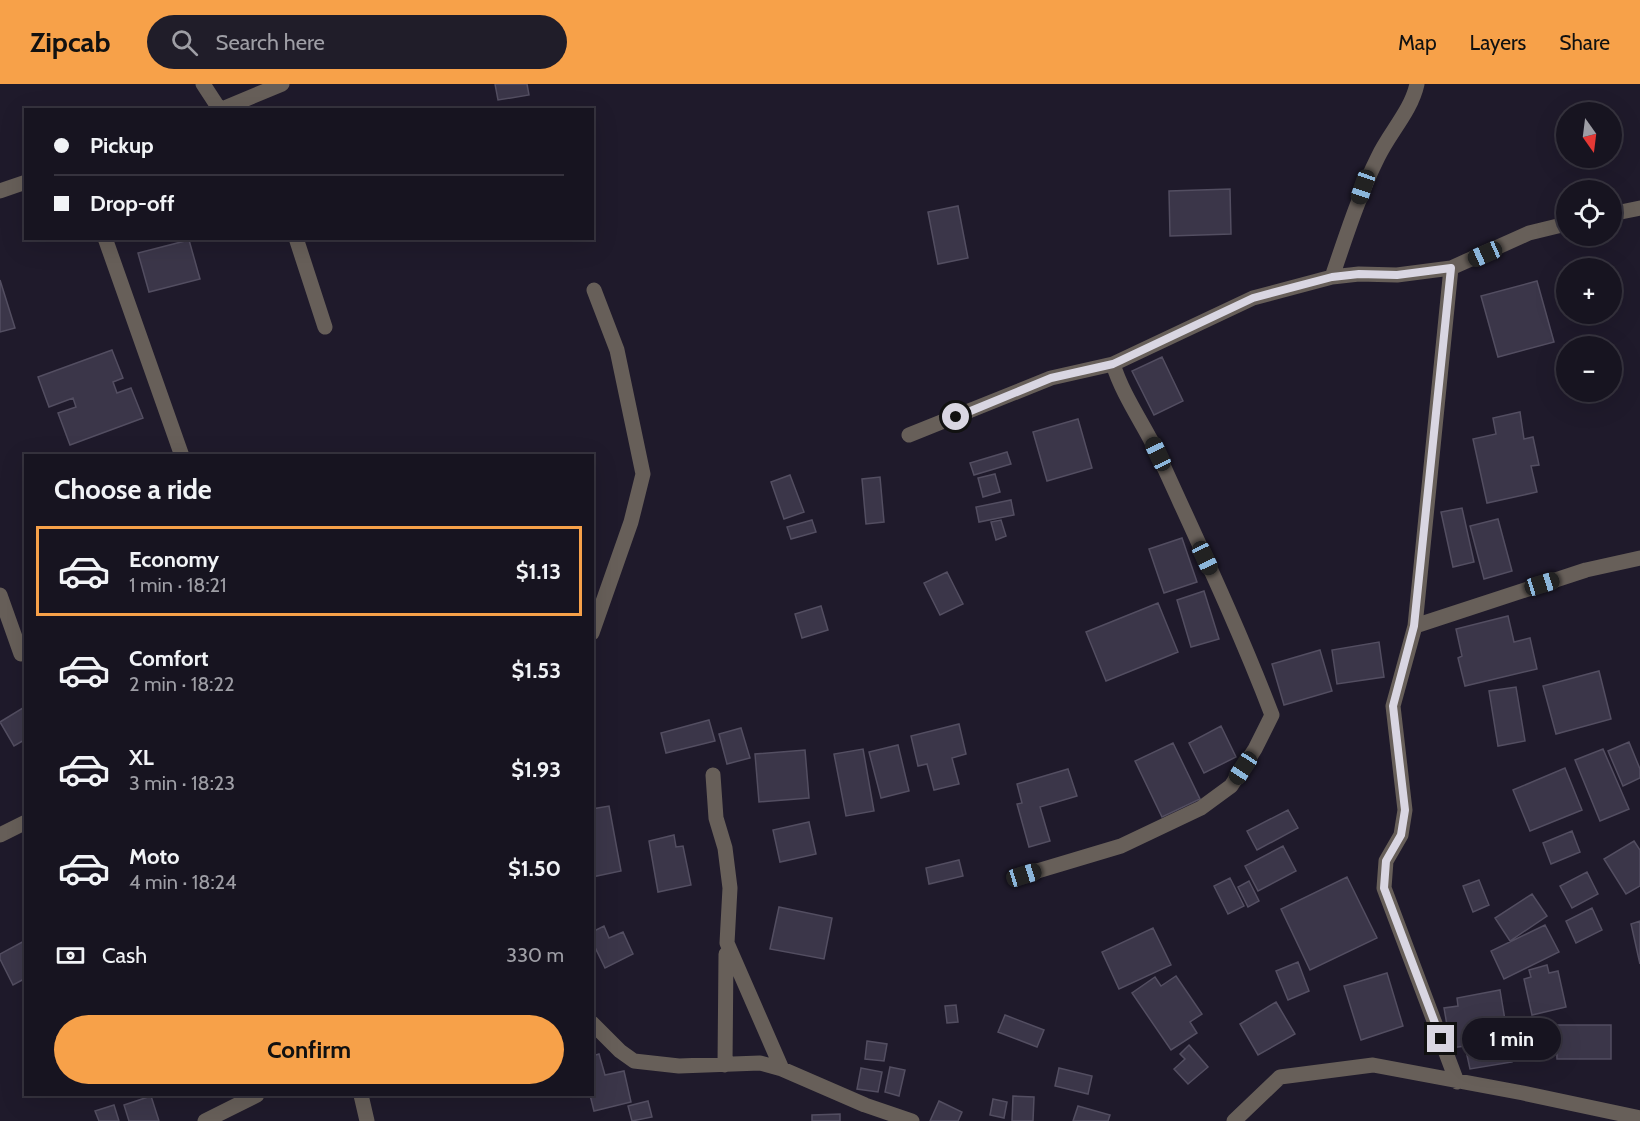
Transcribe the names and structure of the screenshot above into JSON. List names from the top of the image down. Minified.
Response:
{"north":"bottom","page":{"header":"Zipcab","search":"Search here","nav":["Map","Layers","Share"],"map_buttons":["+","−"],"banner":["Pickup","Drop-off"],"heading":"Choose a ride","list":[{"name":"Economy","note":"1 min · 18:21","value":"$1.13"},{"name":"Comfort","note":"2 min · 18:22","value":"$1.53"},{"name":"XL","note":"3 min · 18:23","value":"$1.93"},{"name":"Moto","note":"4 min · 18:24","value":"$1.50"}],"pay":["Cash","330 m"],"buttons":"Confirm","bubble":"1 min"}}
